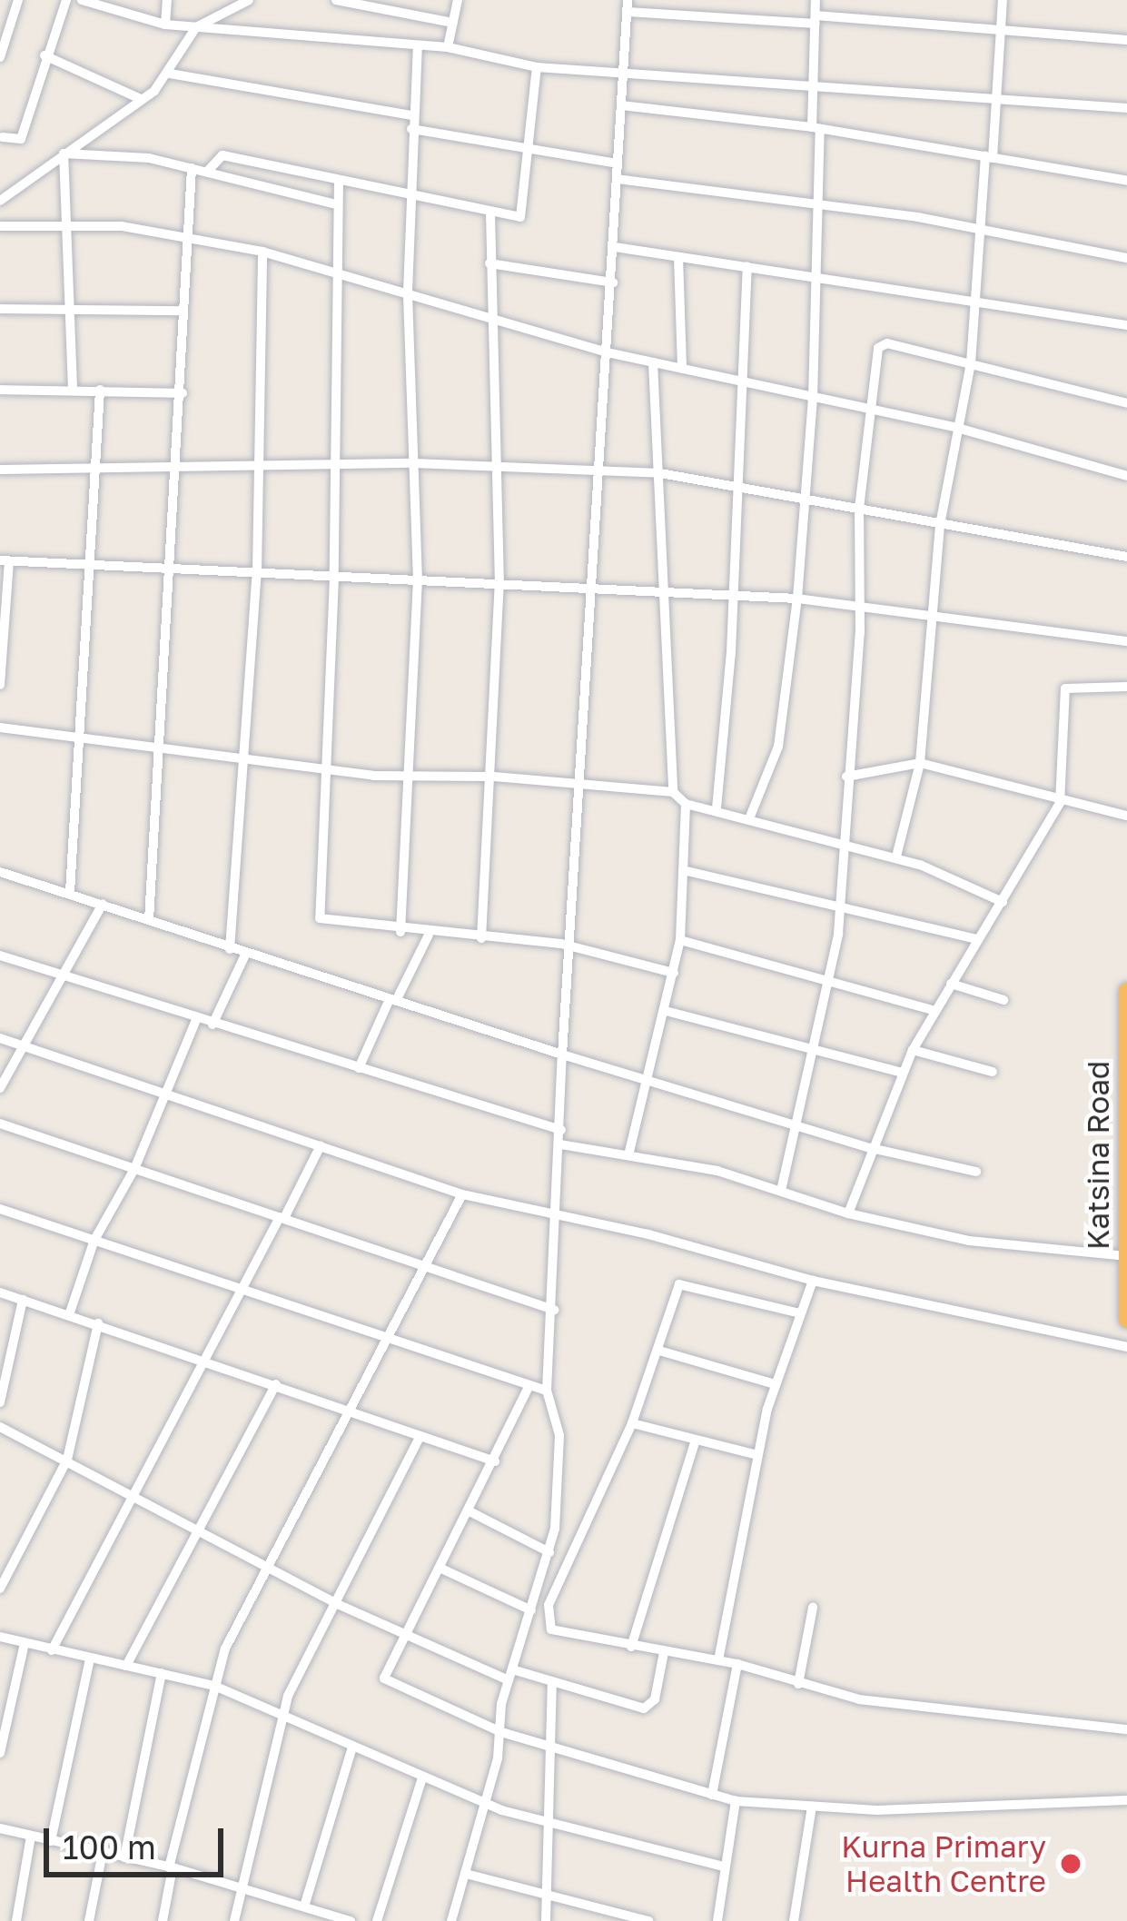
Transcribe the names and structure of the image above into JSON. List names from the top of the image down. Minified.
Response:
{"streets":{"highway":["Katsina Road"]},"places":["Kurna Primary Health Centre"],"scale_bar":"100 m"}
